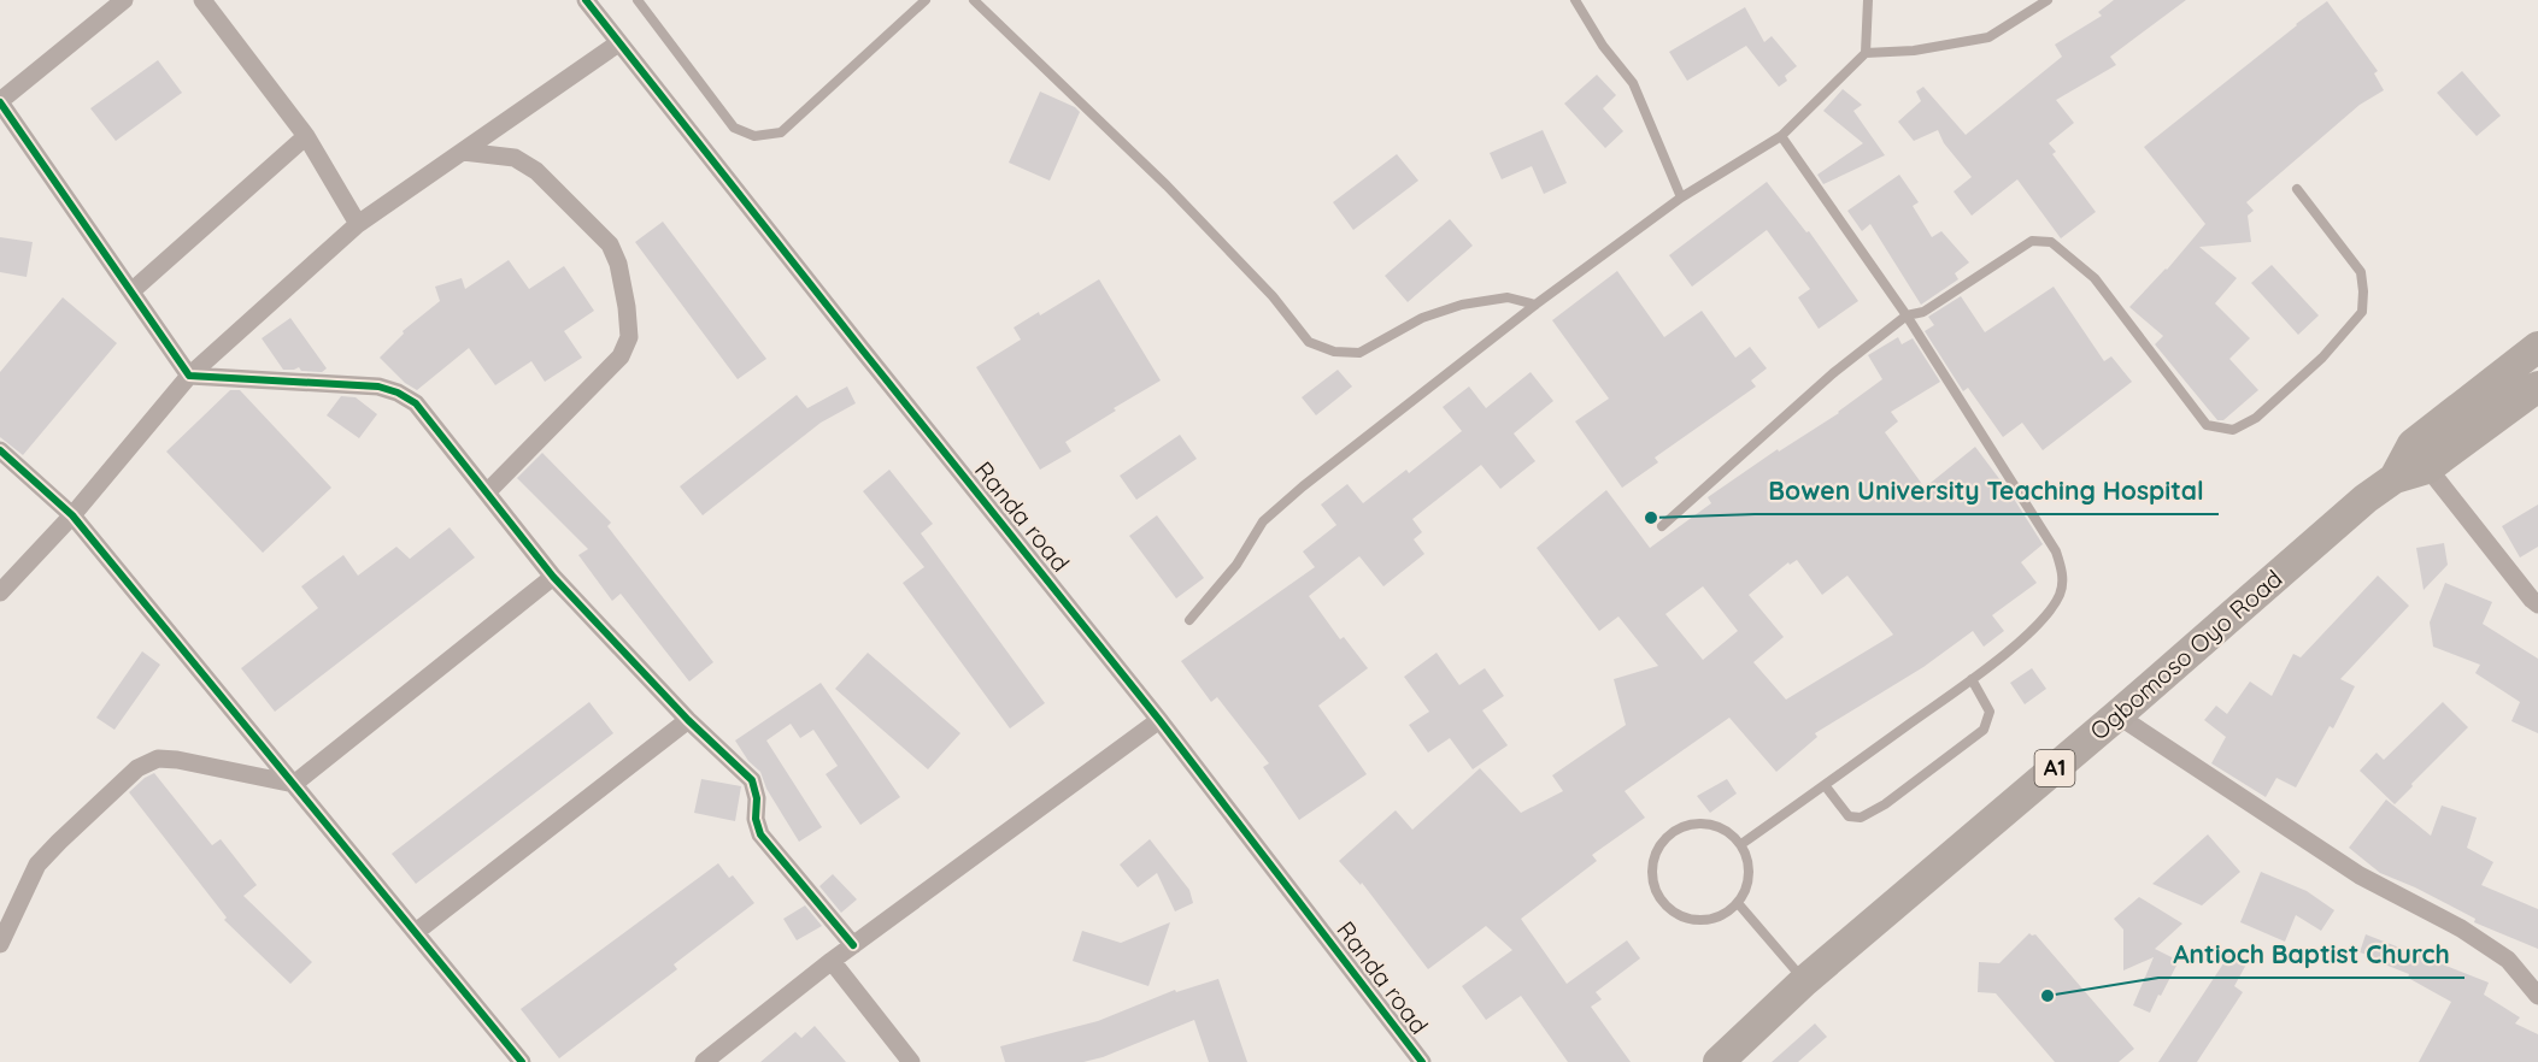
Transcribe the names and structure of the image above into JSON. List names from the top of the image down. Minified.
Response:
{"streets":{"highway":["Ogbomoso Oyo Road","A1"],"street":["Randa road"]},"places":["Bowen University Teaching Hospital","Antioch Baptist Church"]}
